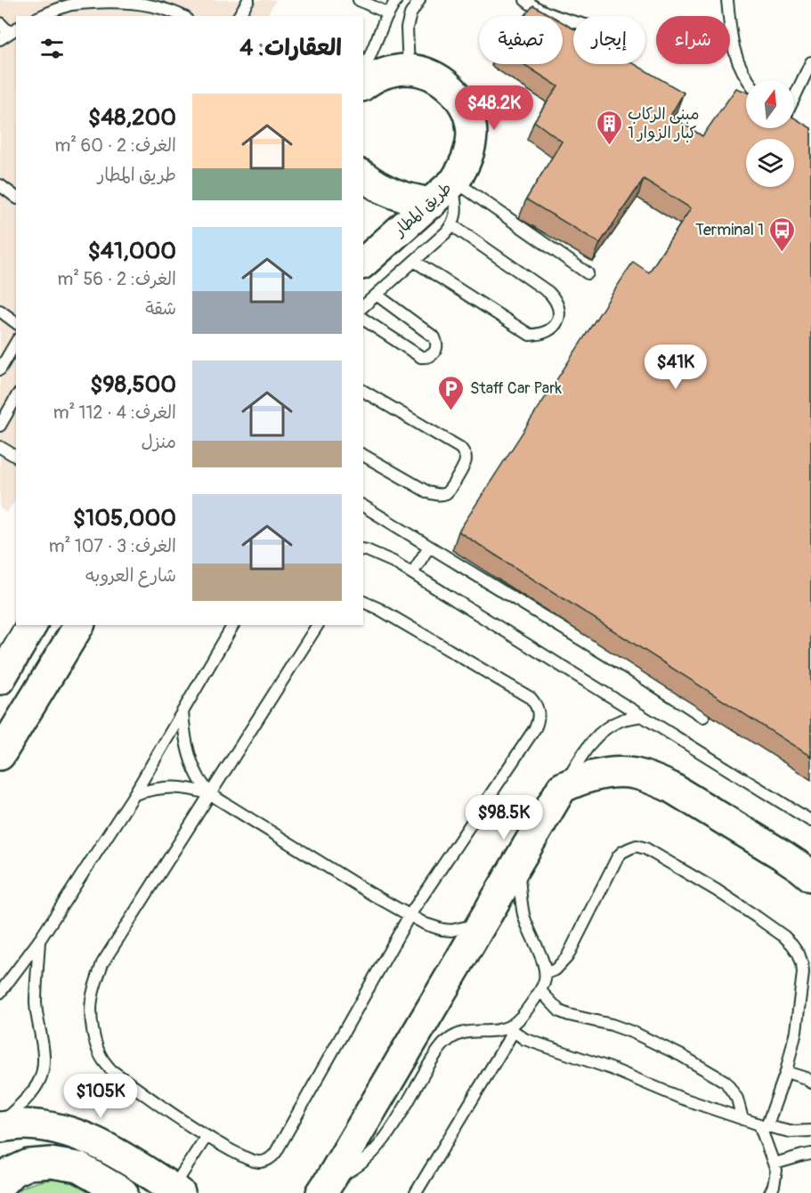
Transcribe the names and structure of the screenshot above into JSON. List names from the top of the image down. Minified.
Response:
{"streets":{"street":["طريق المطار"]},"places":{"building":["مبنى الركاب 1 كبار الزوار"],"bus stop":["Terminal 1"],"parking":["Staff Car Park"]},"north":"top","page":{"chip":["شراء","إيجار","تصفية"],"heading":"العقارات: 4","list":[{"name":"$48,200","note":"الغرف: 2 · 60 m² · طريق المطار"},{"name":"$41,000","note":"الغرف: 2 · 56 m² · شقة"},{"name":"$98,500","note":"الغرف: 4 · 112 m² · منزل"},{"name":"$105,000","note":"الغرف: 3 · 107 m² · شارع العروبه"}],"price":["$48.2K","$41K","$98.5K","$105K"]}}
